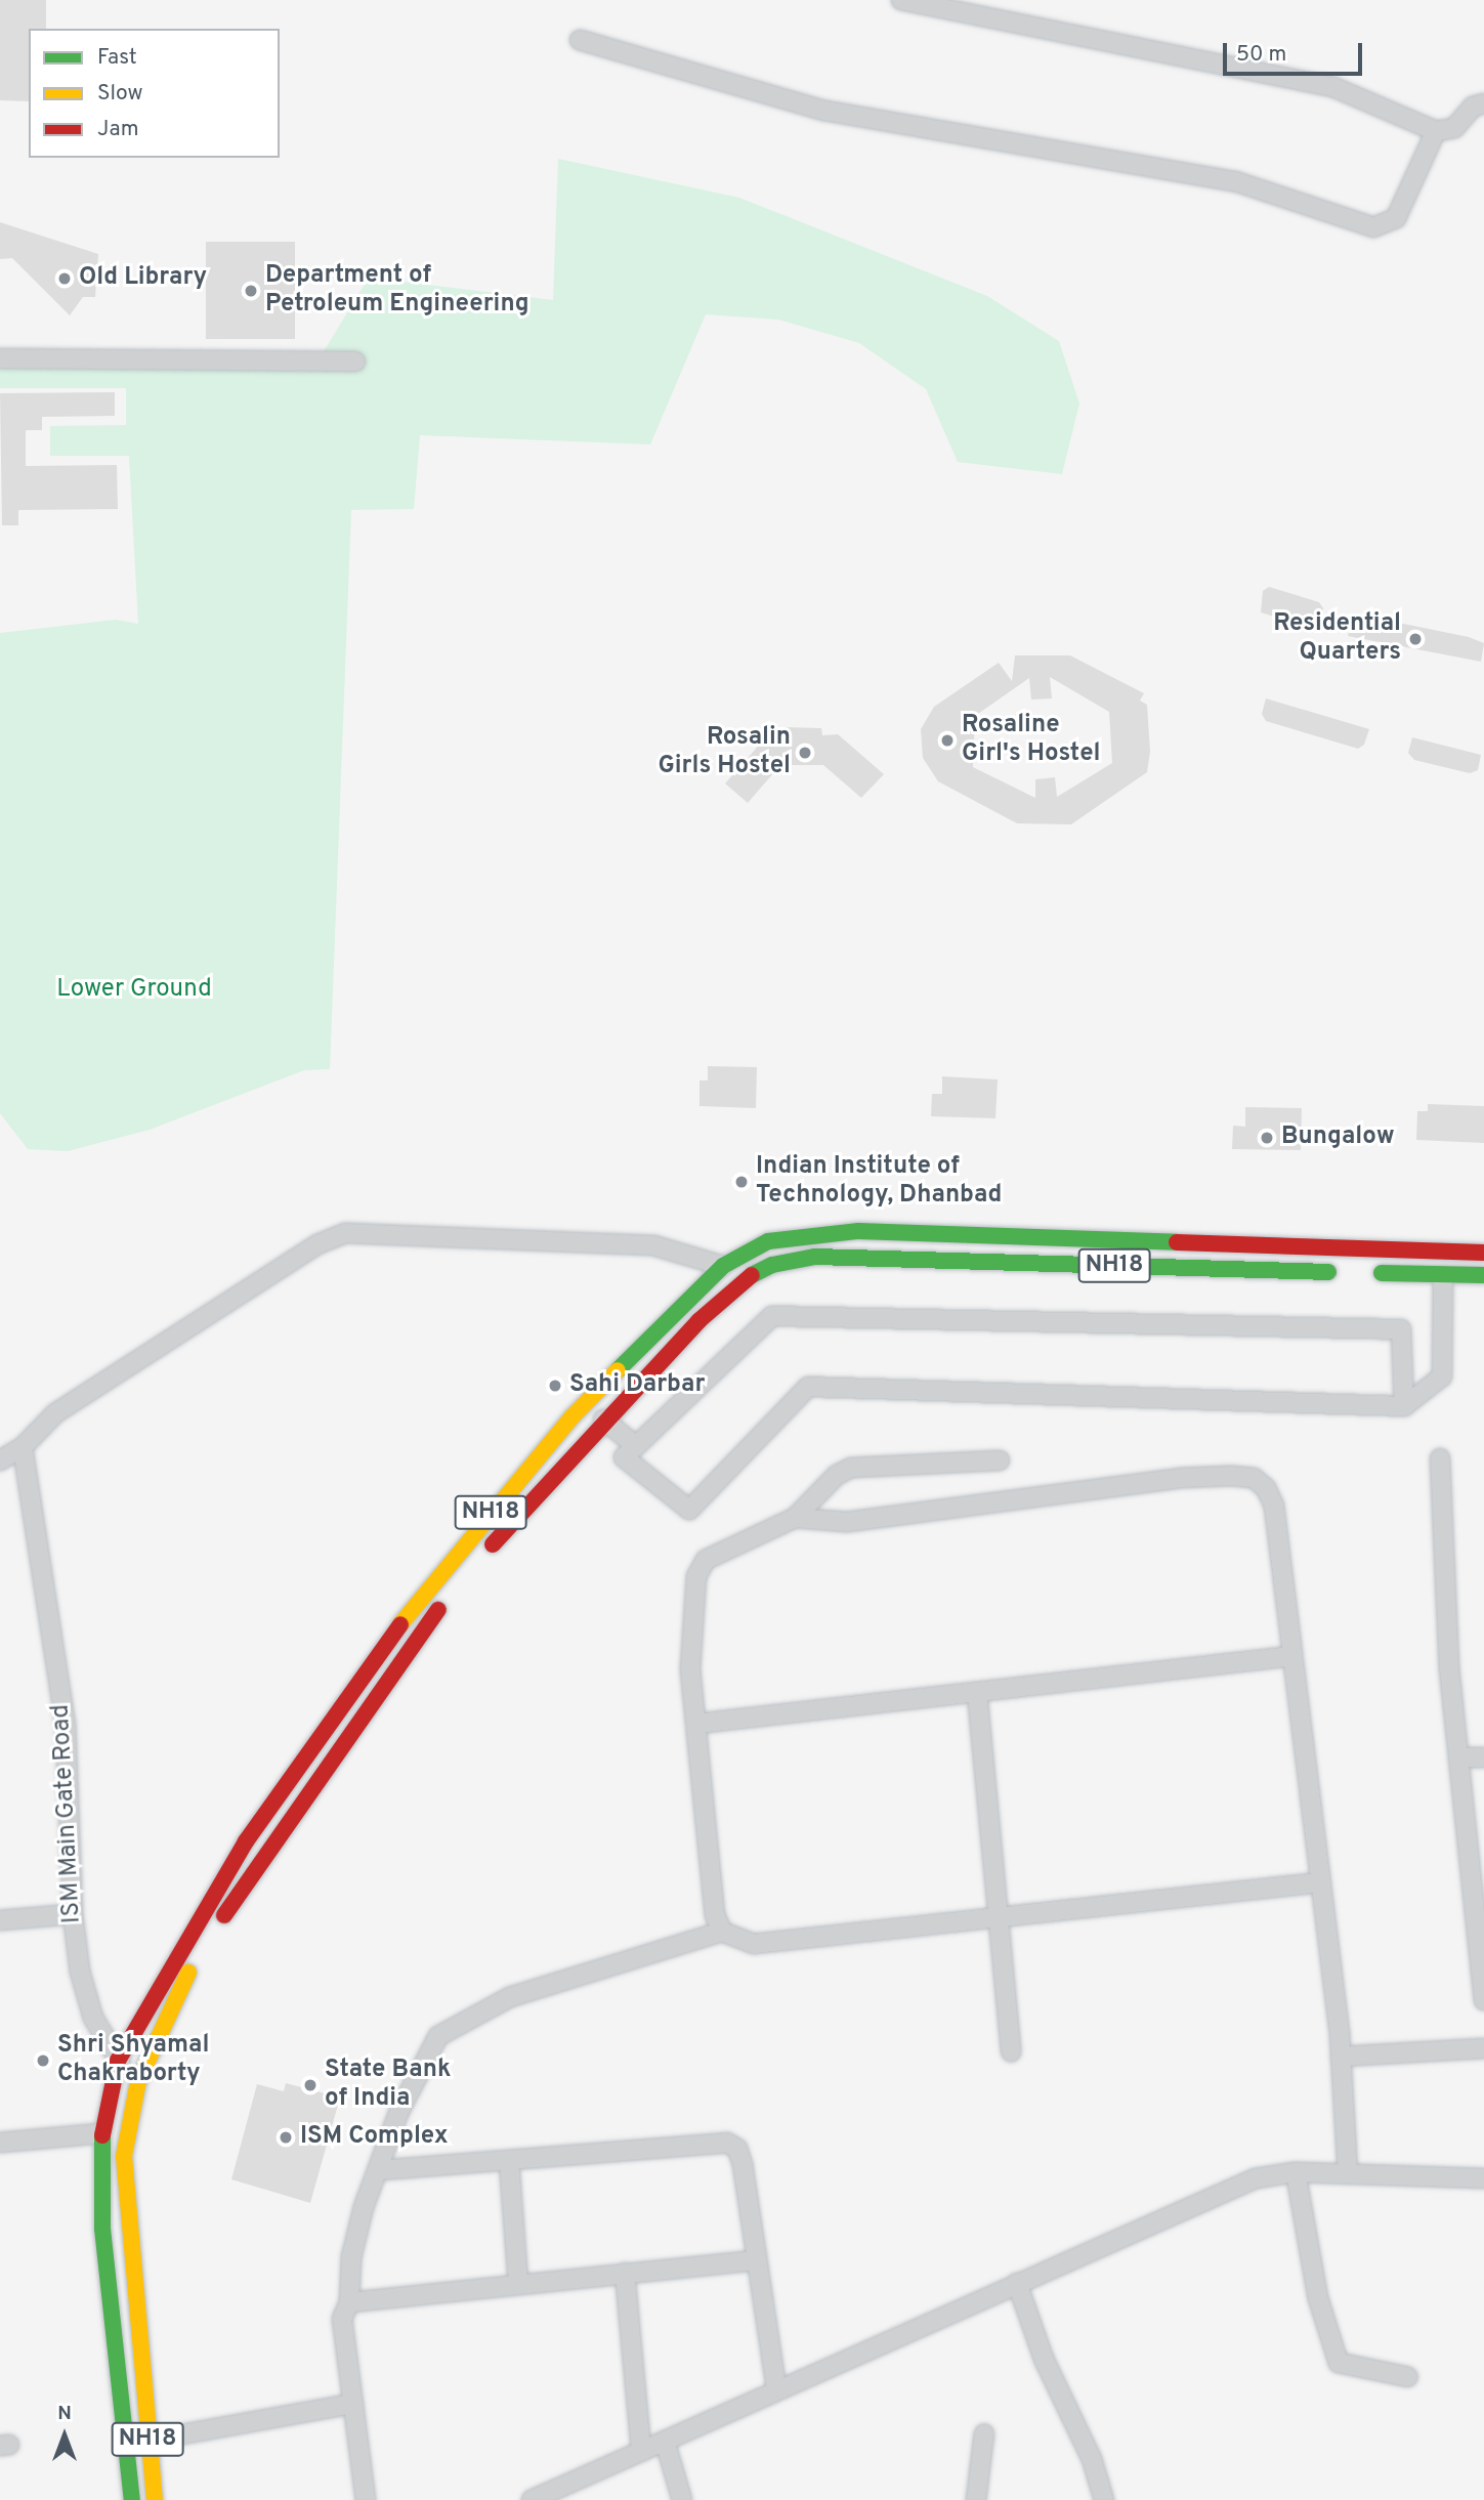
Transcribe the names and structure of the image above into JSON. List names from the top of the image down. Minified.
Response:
{"streets":{"highway":["NH18"],"street":["ISM Main Gate Road"]},"crossings":[["NH18","ISM Main Gate Road"]],"parks":["Lower Ground"],"places":["Old Library","Department of Petroleum Engineering","Residential Quarters","Rosaline Girl's Hostel","Rosalin Girls Hostel","Bungalow","Indian Institute of Technology, Dhanbad","Sahi Darbar","Shri Shyamal Chakraborty","State Bank of India","ISM Complex"],"legend":["Fast","Slow","Jam"],"scale_bar":"50 m","north":"top"}
